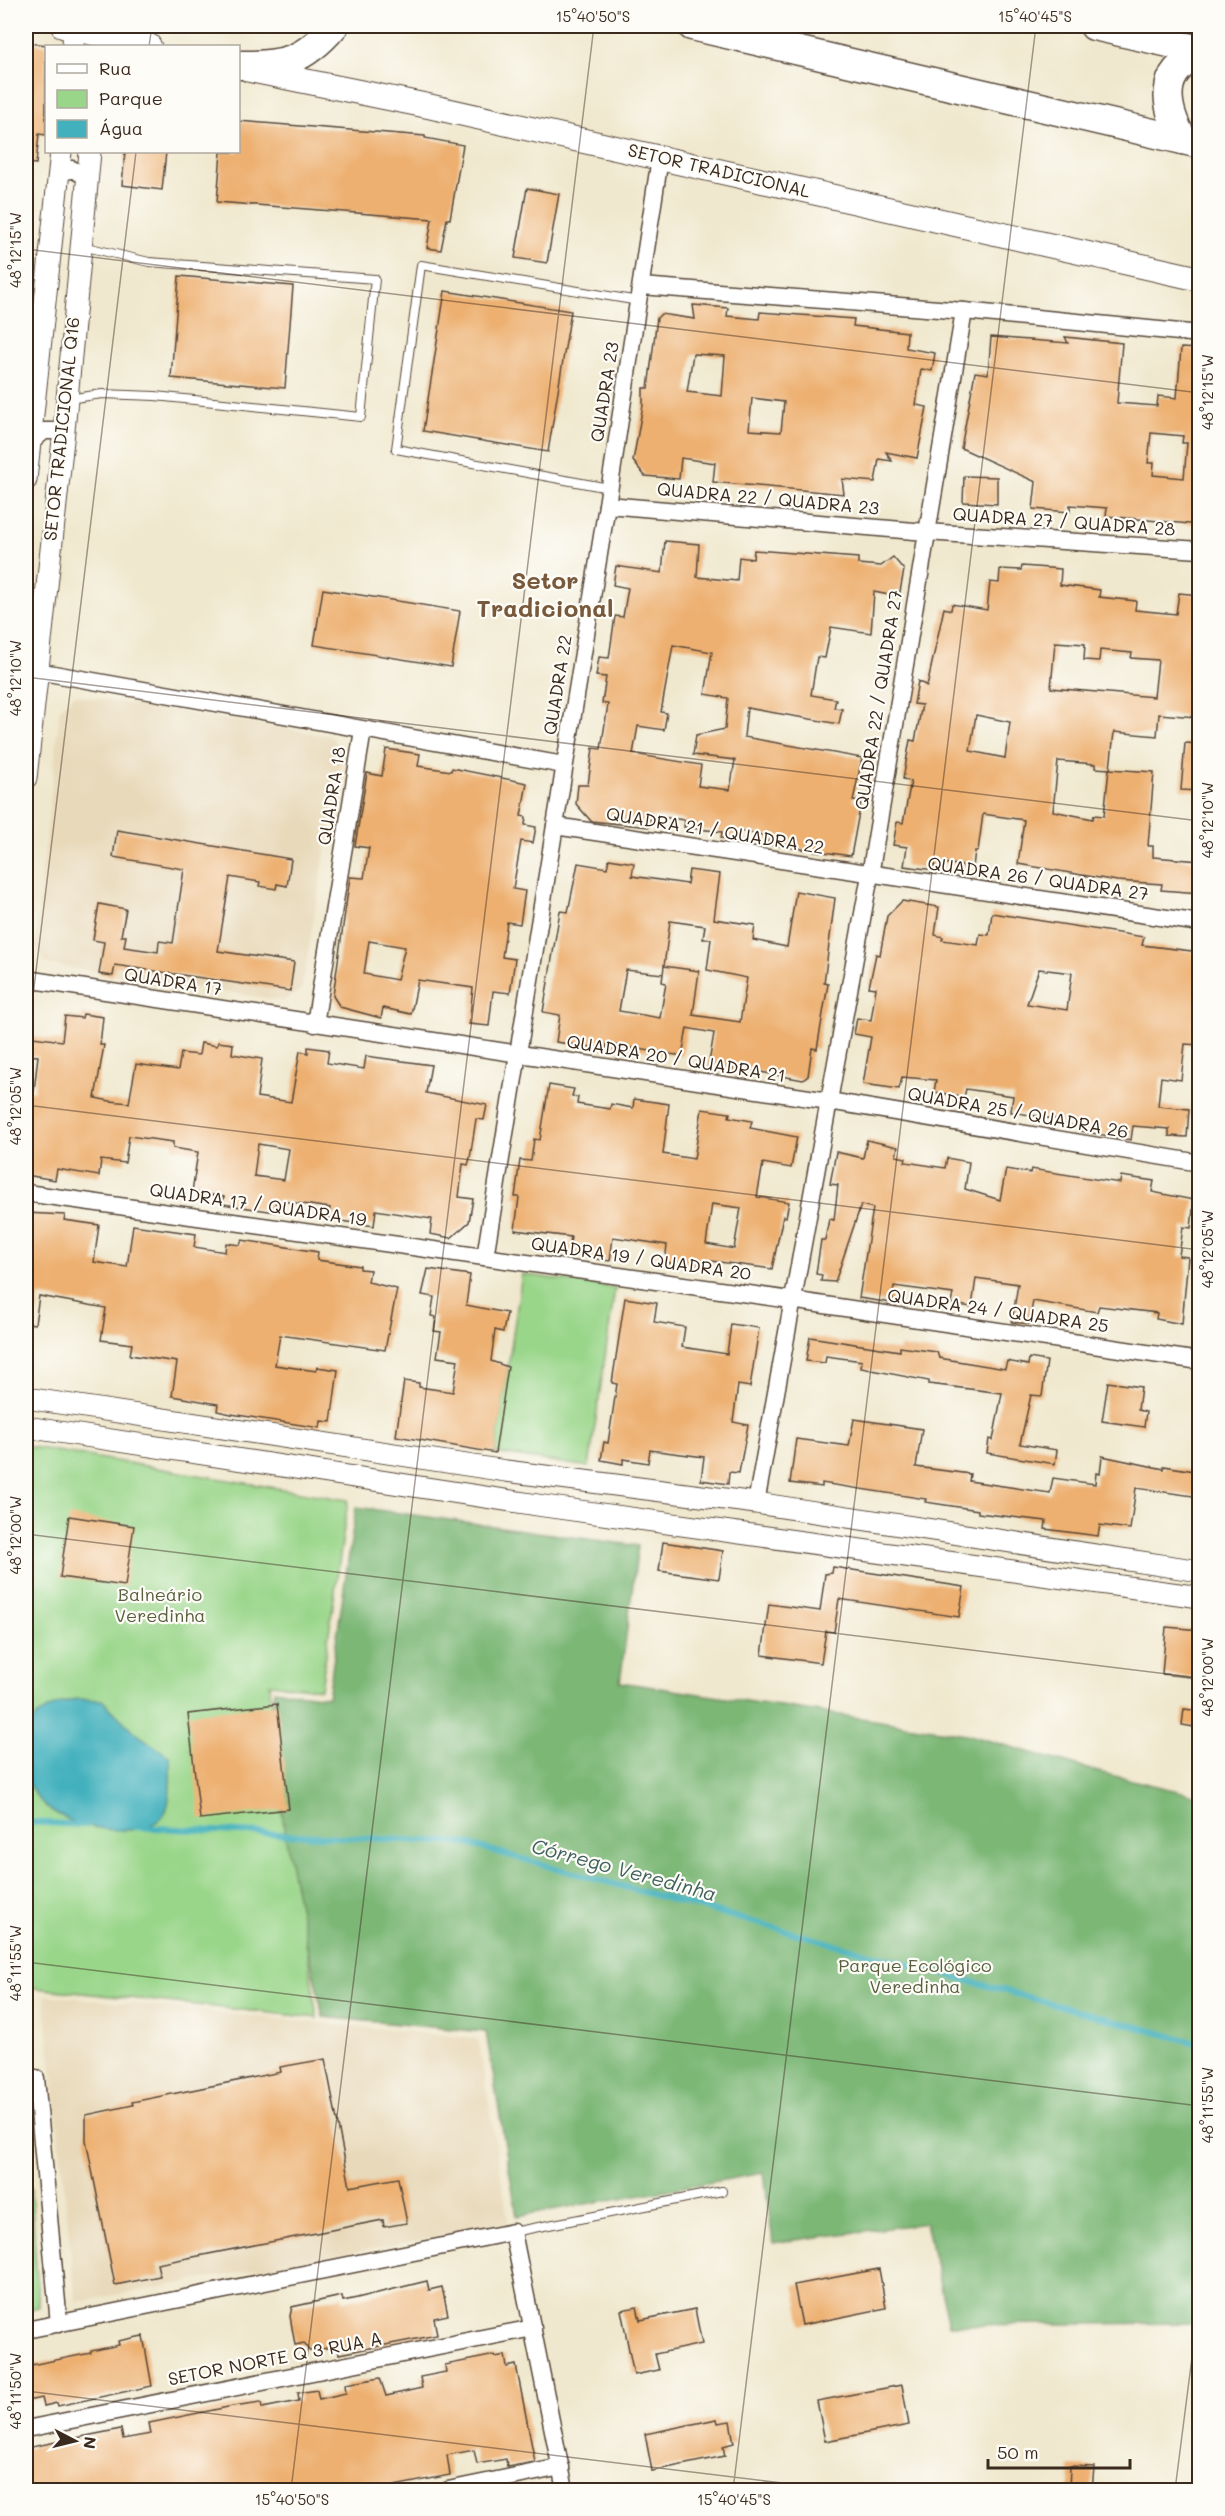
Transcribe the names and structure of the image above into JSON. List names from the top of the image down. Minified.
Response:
{"streets":{"main road":["SETOR TRADICIONAL"],"street":["QUADRA 23","SETOR TRADICIONAL Q16","QUADRA 22 / QUADRA 23","QUADRA 27 / QUADRA 28","QUADRA 22","QUADRA 22 / QUADRA 27","QUADRA 18","QUADRA 21 / QUADRA 22","QUADRA 26 / QUADRA 27","QUADRA 17","QUADRA 20 / QUADRA 21","QUADRA 25 / QUADRA 26","QUADRA 17 / QUADRA 19","QUADRA 19 / QUADRA 20","QUADRA 24 / QUADRA 25","SETOR NORTE Q 3 RUA A"]},"crossings":[["SETOR TRADICIONAL","QUADRA 23"],["QUADRA 23","QUADRA 22 / QUADRA 23"],["QUADRA 23","QUADRA 22"],["QUADRA 22 / QUADRA 23","QUADRA 27 / QUADRA 28"],["QUADRA 22 / QUADRA 23","QUADRA 22"],["QUADRA 22 / QUADRA 23","QUADRA 22 / QUADRA 27"],["QUADRA 27 / QUADRA 28","QUADRA 22 / QUADRA 27"],["QUADRA 22","QUADRA 18"],["QUADRA 22 / QUADRA 27","QUADRA 21 / QUADRA 22"],["QUADRA 22 / QUADRA 27","QUADRA 26 / QUADRA 27"],["QUADRA 22 / QUADRA 27","QUADRA 20 / QUADRA 21"],["QUADRA 22 / QUADRA 27","QUADRA 25 / QUADRA 26"],["QUADRA 22 / QUADRA 27","QUADRA 19 / QUADRA 20"],["QUADRA 22 / QUADRA 27","QUADRA 24 / QUADRA 25"],["QUADRA 18","QUADRA 17"],["QUADRA 21 / QUADRA 22","QUADRA 26 / QUADRA 27"],["QUADRA 17","QUADRA 20 / QUADRA 21"],["QUADRA 20 / QUADRA 21","QUADRA 25 / QUADRA 26"],["QUADRA 17 / QUADRA 19","QUADRA 19 / QUADRA 20"],["QUADRA 19 / QUADRA 20","QUADRA 24 / QUADRA 25"]],"districts":["Setor Tradicional"],"water":["Córrego Veredinha"],"parks":["Balneário Veredinha","Parque Ecológico Veredinha"],"legend":["Rua","Parque","Água"],"scale_bar":"50 m","north":"right","coordinates":["15°40'50\"S","15°40'45\"S","48°12'15\"W","48°12'10\"W","48°12'05\"W","48°12'00\"W","48°11'55\"W","48°11'50\"W"]}
